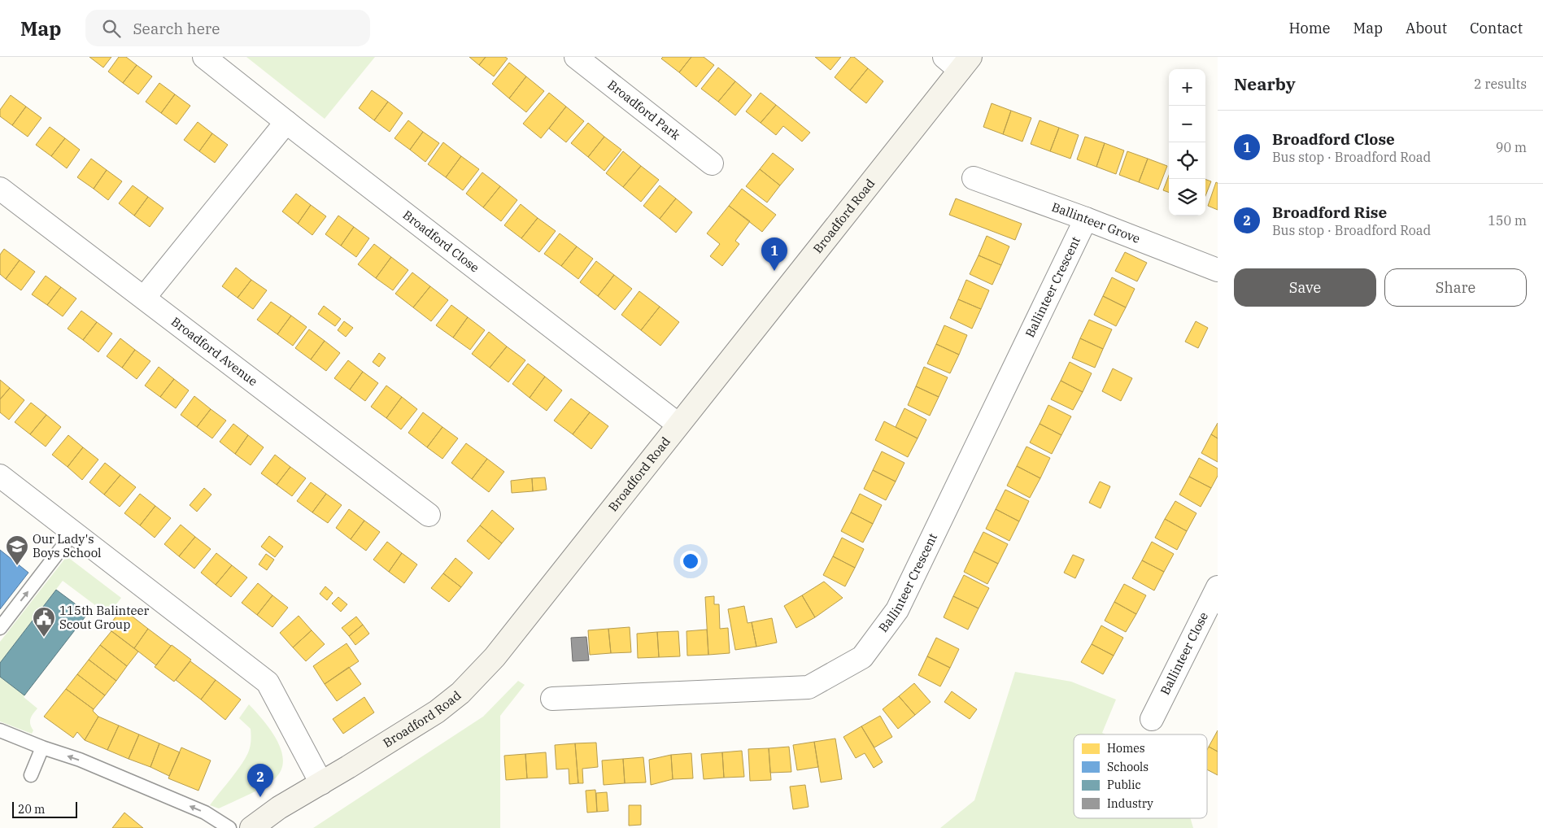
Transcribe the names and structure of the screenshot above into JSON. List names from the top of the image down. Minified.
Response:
{"streets":{"street":["Broadford Park","Broadford Road","Ballinteer Grove","Broadford Close","Ballinteer Crescent","Broadford Avenue","Ballinteer Close"]},"crossings":[["Broadford Road","Broadford Close"],["Ballinteer Grove","Ballinteer Crescent"]],"places":{"school or university":["Our Lady's Boys School"],"public building":["115th Balinteer Scout Group"]},"legend":["Homes","Schools","Public","Industry"],"scale_bar":"20 m","page":{"header":"Map","search":"Search here","nav":["Home","Map","About","Contact"],"heading":["Nearby","2 results"],"map_buttons":["+","−"],"list":[{"mark":"1","name":"Broadford Close","note":"Bus stop · Broadford Road","value":"90 m"},{"mark":"2","name":"Broadford Rise","note":"Bus stop · Broadford Road","value":"150 m"}],"pins":["1","2"],"buttons":["Save","Share"],"scale":"20 m"}}
